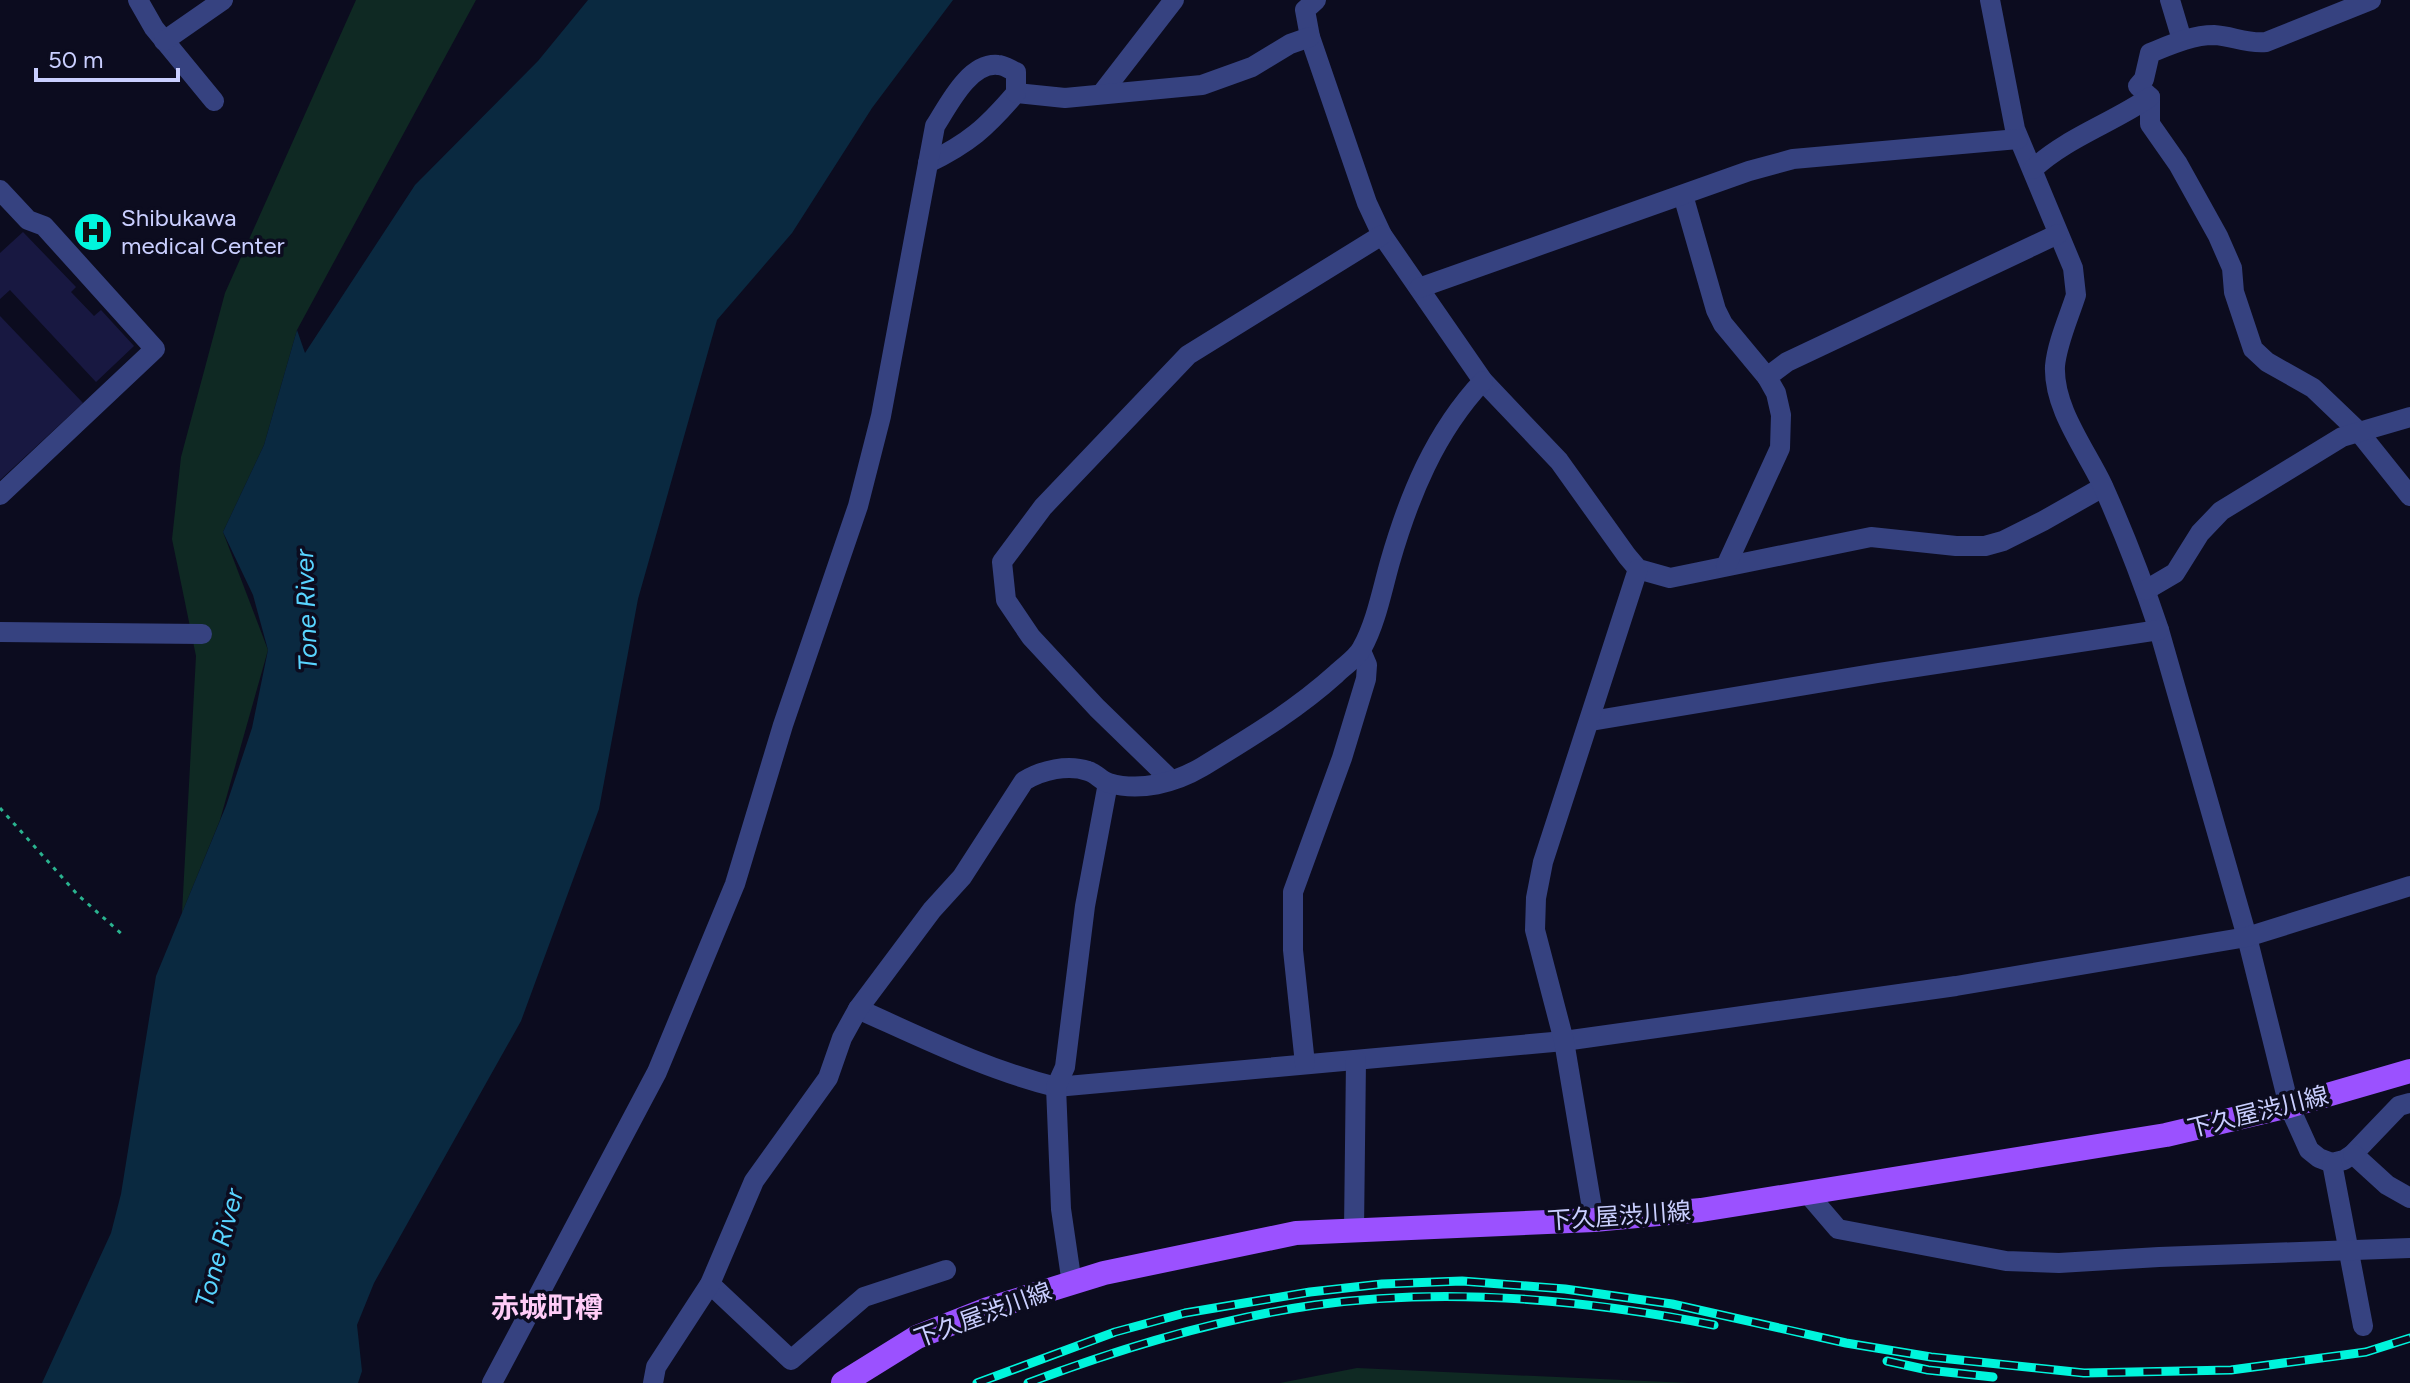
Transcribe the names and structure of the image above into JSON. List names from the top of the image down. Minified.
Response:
{"streets":{"main road":["下久屋渋川線"]},"districts":["赤城町樽"],"water":["Tone River"],"places":{"hospital":["Shibukawa medical Center"]},"scale_bar":"50 m"}
